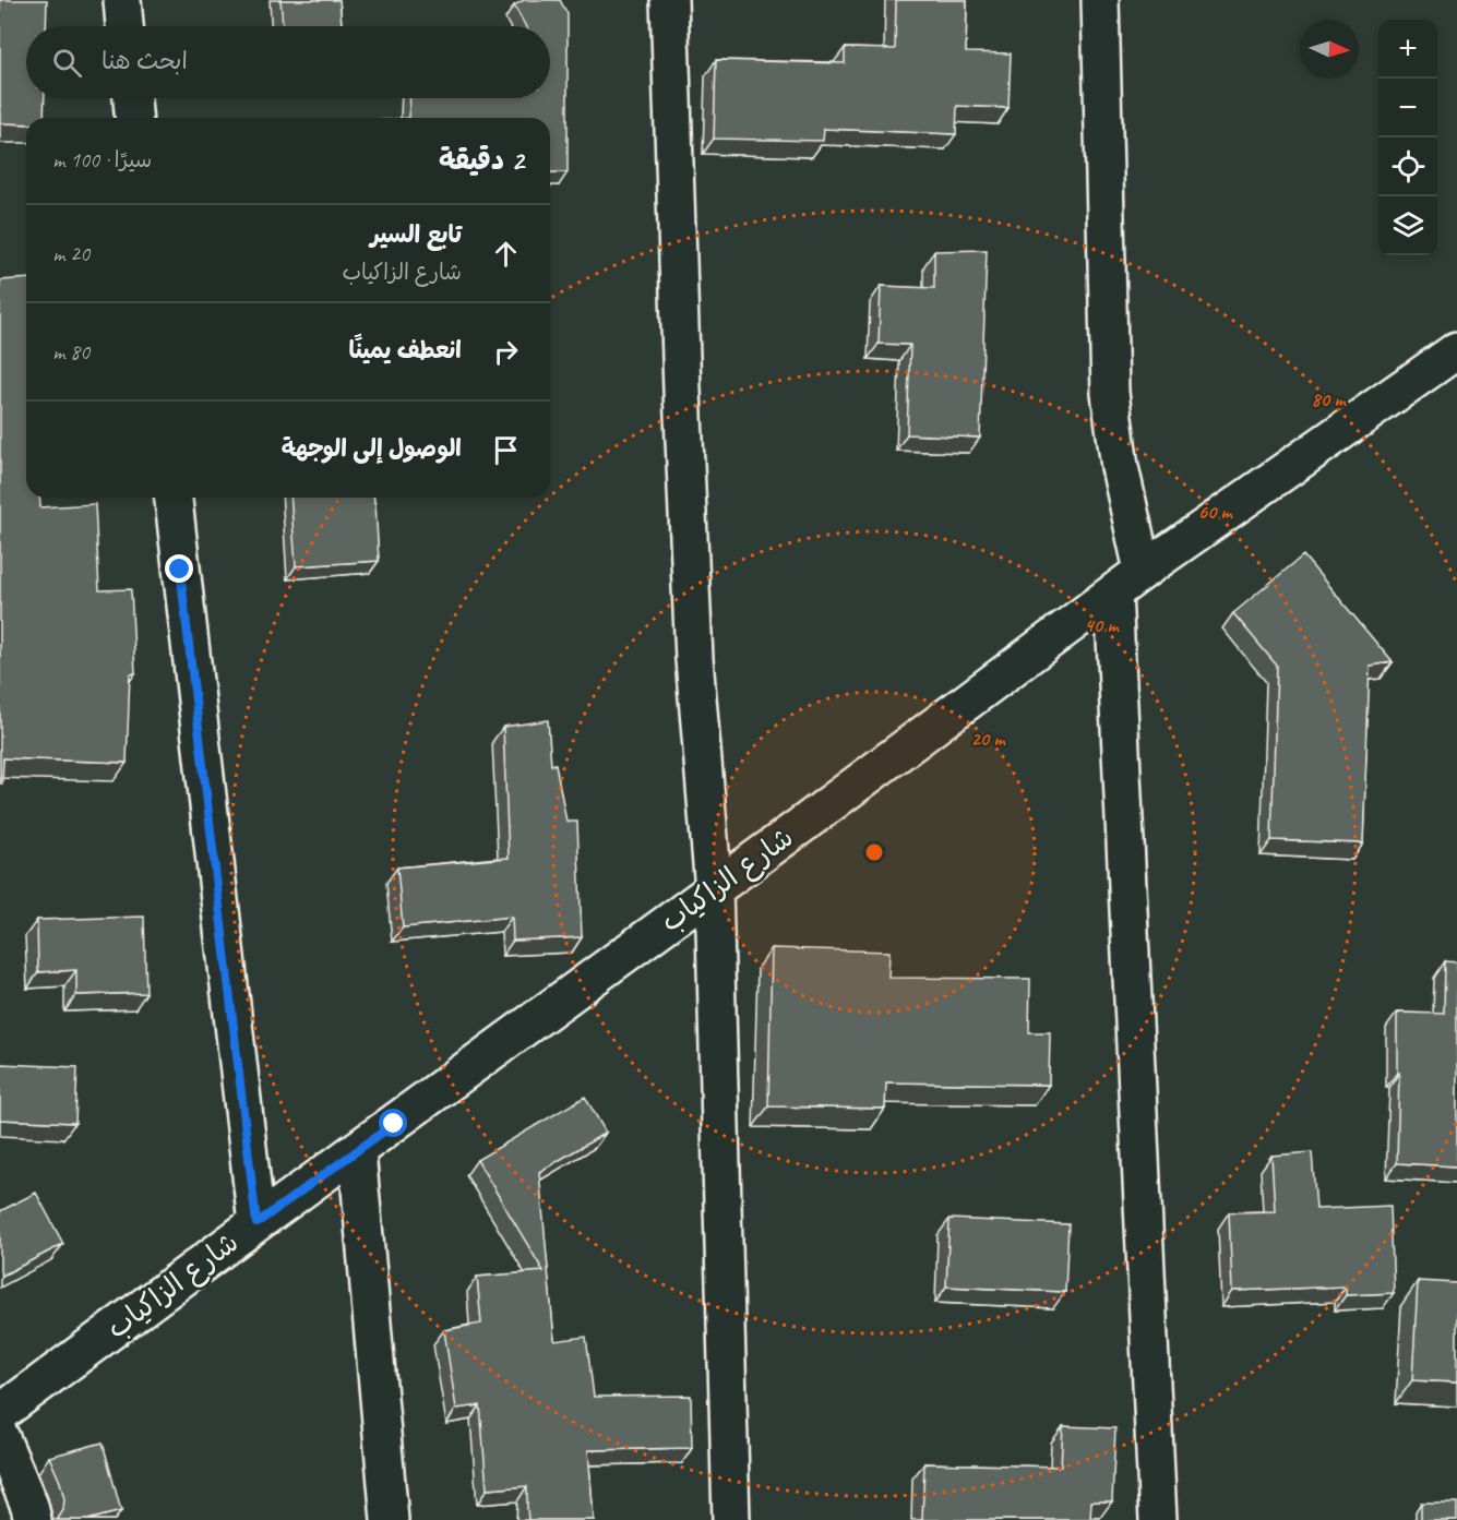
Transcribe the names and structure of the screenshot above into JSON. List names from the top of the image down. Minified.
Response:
{"streets":{"street":["شارع الزاكياب"]},"north":"right","page":{"map_buttons":["+","−"],"search":"ابحث هنا","heading":["2 دقيقة","سيرًا · 100 m"],"list":[["تابع السير","شارع الزاكياب","20 m"],["انعطف يمينًا","80 m"],"الوصول إلى الوجهة"]},"rings":["80 m","60 m","40 m","20 m"]}
